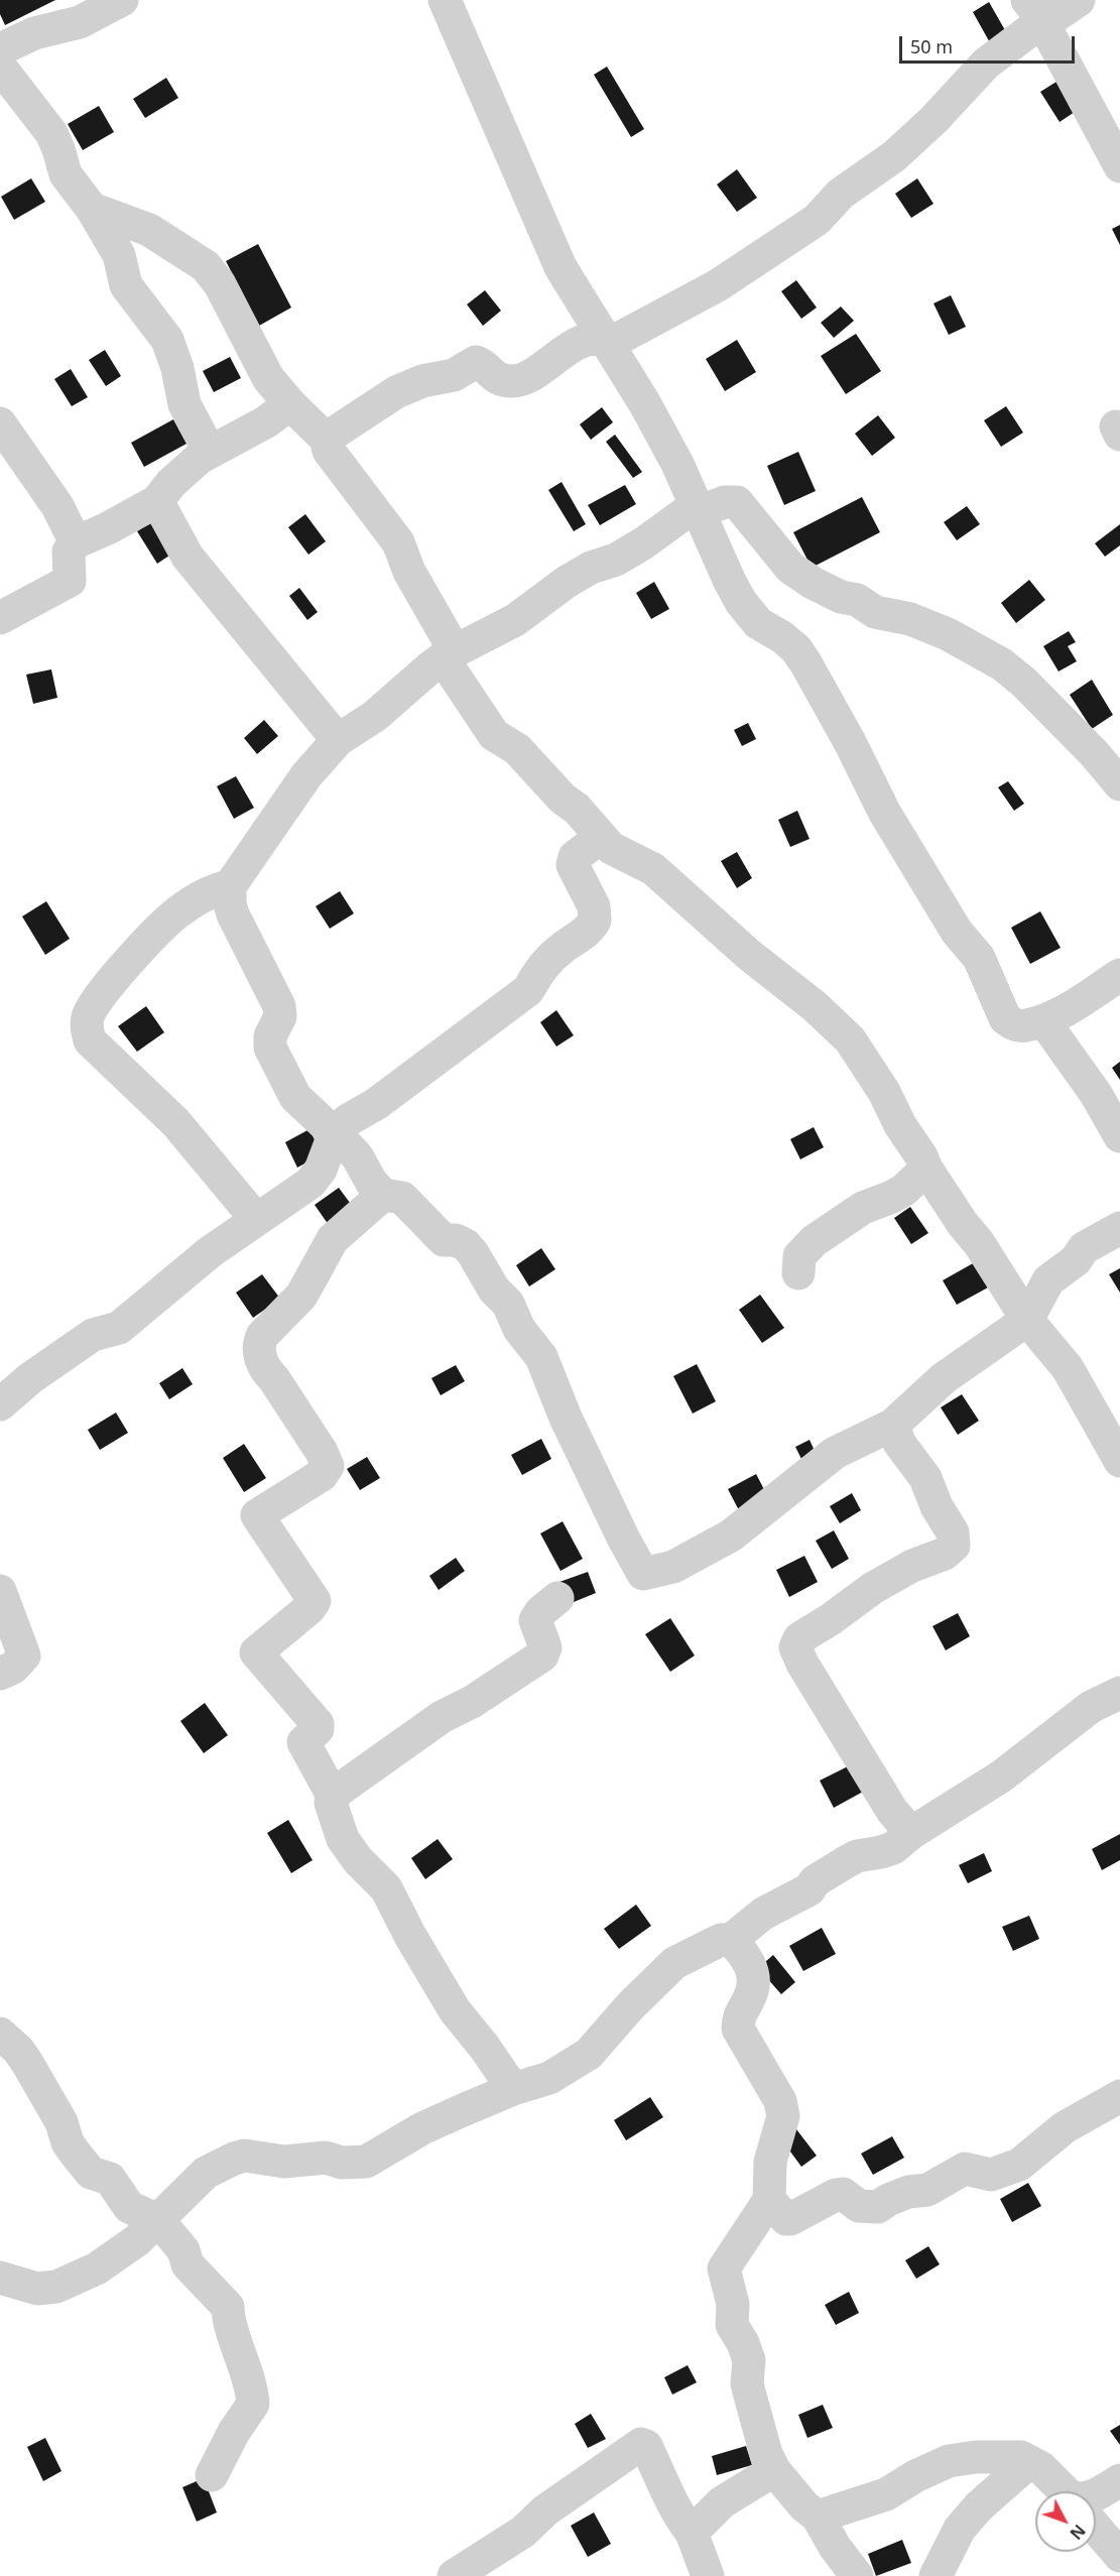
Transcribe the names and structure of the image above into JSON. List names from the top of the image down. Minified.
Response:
{"scale_bar":"50 m","north":"bottom right"}
